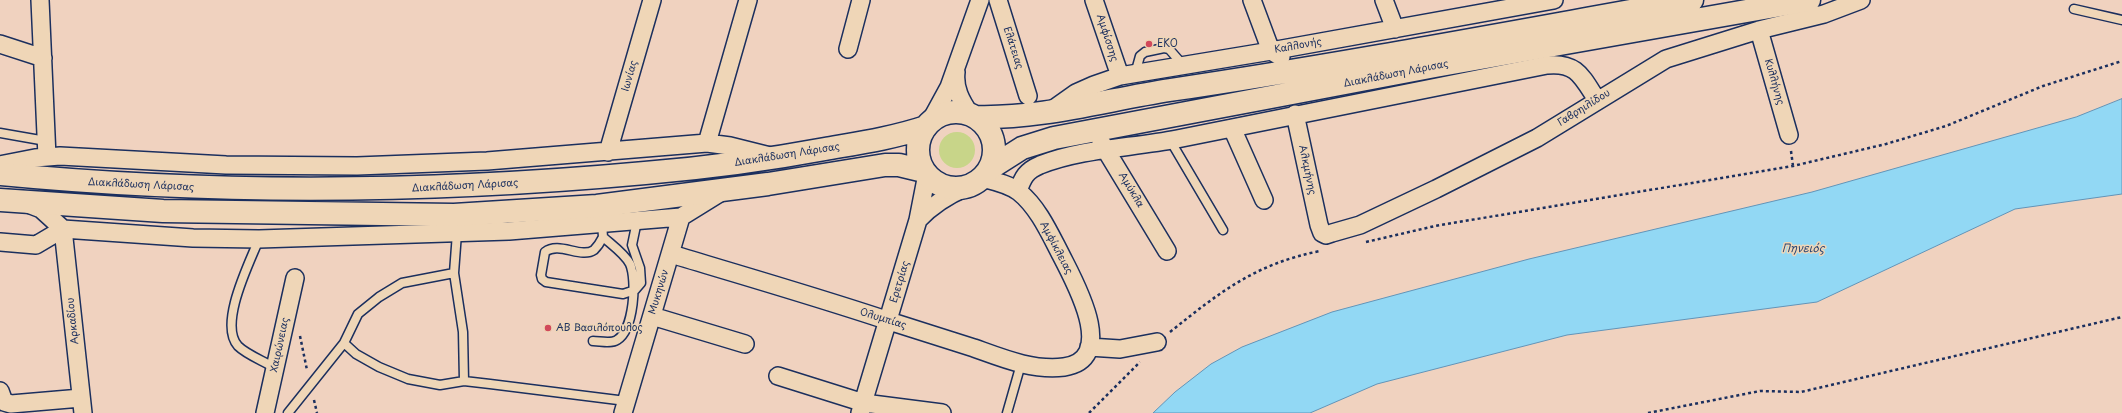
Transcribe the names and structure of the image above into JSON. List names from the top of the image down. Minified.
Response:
{"streets":{"main road":["Διακλάδωση Λάρισας"],"street":["Αμφίσσης","Καλλoνής","Ελάτειας","Ιωνίας","Κυλλήνης","Γαβρηιλίδου","Αλκμήνης","Αμύκλα","Αμφίκλειας","Ερετρίας","Μυκηνών","Ολυμπίας","Αρκαδίου","Χαιρώνειας"]},"crossings":[["Αμφίσσης","Καλλoνής"],["Καλλoνής","Διακλάδωση Λάρισας"],["Διακλάδωση Λάρισας","Αμύκλα"],["Διακλάδωση Λάρισας","Αμφίκλειας"],["Διακλάδωση Λάρισας","Ερετρίας"],["Κυλλήνης","Γαβρηιλίδου"],["Γαβρηιλίδου","Αλκμήνης"],["Αμφίκλειας","Ερετρίας"],["Αμφίκλειας","Ολυμπίας"],["Ερετρίας","Ολυμπίας"],["Μυκηνών","Ολυμπίας"]],"water":["Πηνειός"],"places":["EKO","ΑΒ Βασιλόπουλος"]}
